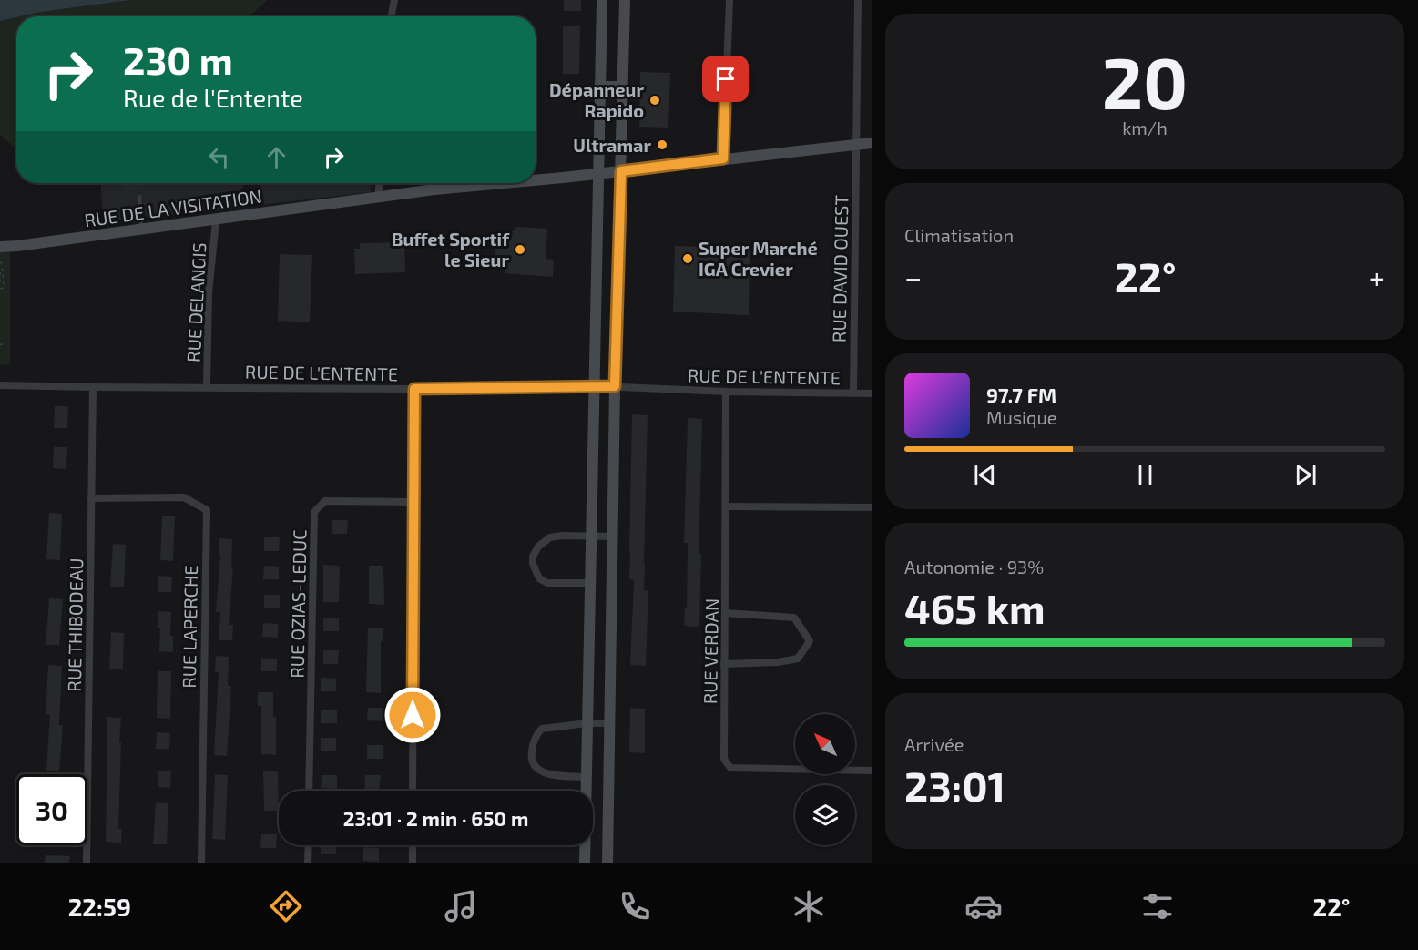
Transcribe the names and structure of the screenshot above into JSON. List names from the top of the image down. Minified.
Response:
{"streets":{"street":["RUE DE LA VISITATION","RUE DAVID OUEST","RUE DELANGIS","RUE DE L'ENTENTE","RUE OZIAS-LEDUC","RUE THIBODEAU","RUE LAPERCHE","RUE VERDAN"]},"crossings":[["RUE DE LA VISITATION","RUE DAVID OUEST"],["RUE DE LA VISITATION","RUE DELANGIS"],["RUE DAVID OUEST","RUE DE L'ENTENTE"],["RUE DELANGIS","RUE DE L'ENTENTE"],["RUE DE L'ENTENTE","RUE THIBODEAU"],["RUE DE L'ENTENTE","RUE VERDAN"],["RUE THIBODEAU","RUE LAPERCHE"]],"places":["Dépanneur Rapido","Ultramar","Buffet Sportif le Sieur","Super Marché IGA Crevier"],"north":"top left","page":{"tile":[["20","km/h"],"Climatisation",["Autonomie · 93%","465 km"],["Arrivée","23:01"]],"turn":["230 m","Rue de l'Entente"],"heat":["−","22°","+"],"song":["97.7 FM","Musique"],"limit":"30","trip":"23:01 · 2 min · 650 m","tabs":["22:59","22°"]}}
